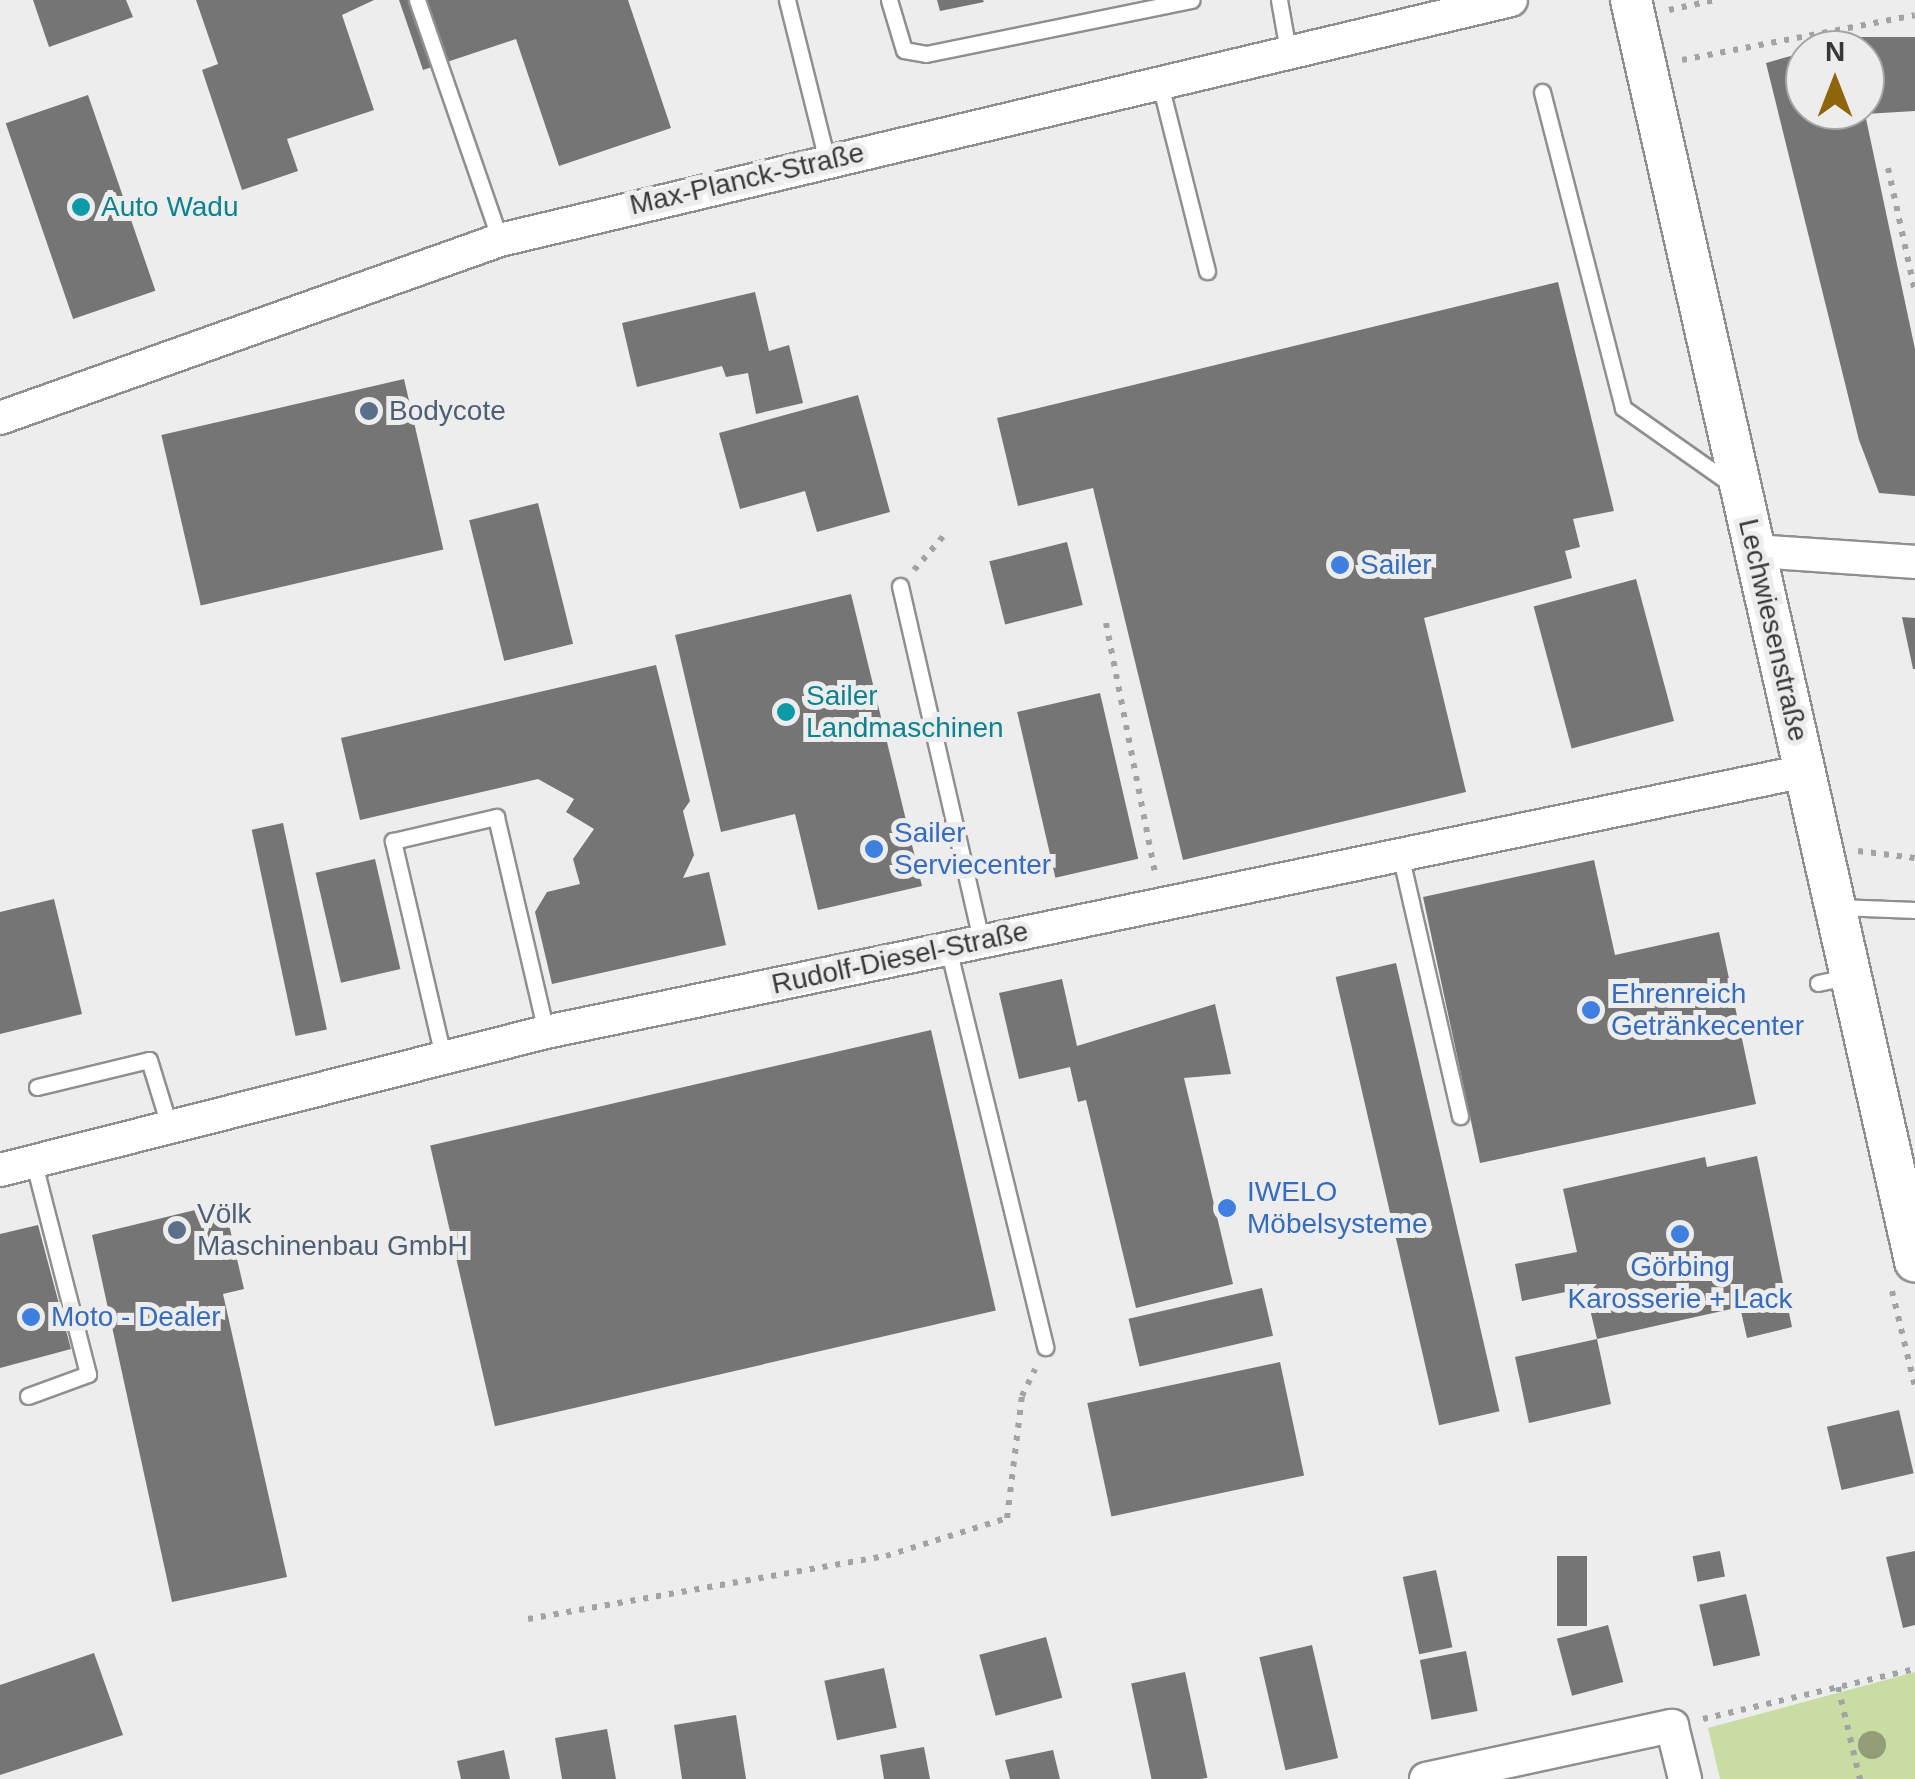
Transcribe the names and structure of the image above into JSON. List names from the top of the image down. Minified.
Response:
{"streets":{"street":["Max-Planck-Straße","Lechwiesenstraße","Rudolf-Diesel-Straße"]},"crossings":[["Lechwiesenstraße","Rudolf-Diesel-Straße"]],"places":["Auto Wadu","Bodycote","Sailer","Sailer Landmaschinen","Sailer Serviecenter","Ehrenreich Getränkecenter","IWELO Möbelsysteme","Völk Maschinenbau GmbH","Görbing Karosserie + Lack","Moto - Dealer"],"north":"top"}
